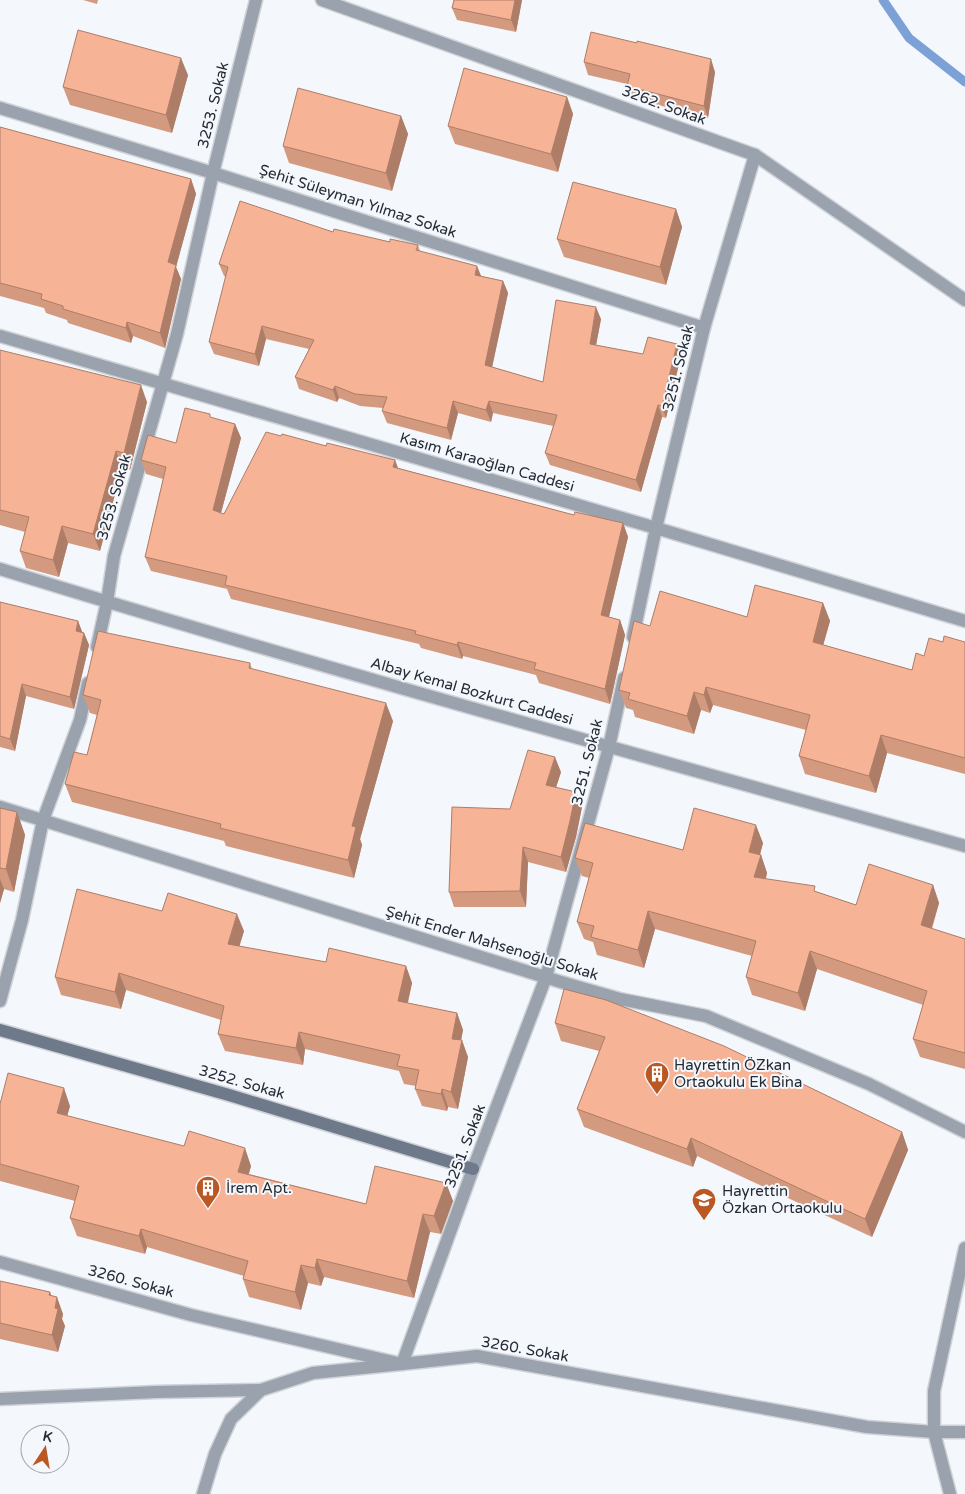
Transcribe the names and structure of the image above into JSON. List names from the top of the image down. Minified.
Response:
{"streets":{"street":["3253. Sokak","3262. Sokak","Şehit Süleyman Yılmaz Sokak","3251. Sokak","Kasım Karaoğlan Caddesi","Albay Kemal Bozkurt Caddesi","Şehit Ender Mahsenoğlu Sokak","3252. Sokak","3260. Sokak"]},"crossings":[["3253. Sokak","Şehit Süleyman Yılmaz Sokak"],["3253. Sokak","Kasım Karaoğlan Caddesi"],["3253. Sokak","Albay Kemal Bozkurt Caddesi"],["3262. Sokak","3251. Sokak"],["Şehit Süleyman Yılmaz Sokak","3251. Sokak"],["3251. Sokak","Kasım Karaoğlan Caddesi"],["3251. Sokak","Albay Kemal Bozkurt Caddesi"],["3251. Sokak","Şehit Ender Mahsenoğlu Sokak"],["3251. Sokak","3252. Sokak"],["3251. Sokak","3260. Sokak"]],"places":{"building":["Hayrettin ÖZkan Ortaokulu Ek Bina","İrem Apt."],"school or university":["Hayrettin Özkan Ortaokulu"]},"north":"top"}
